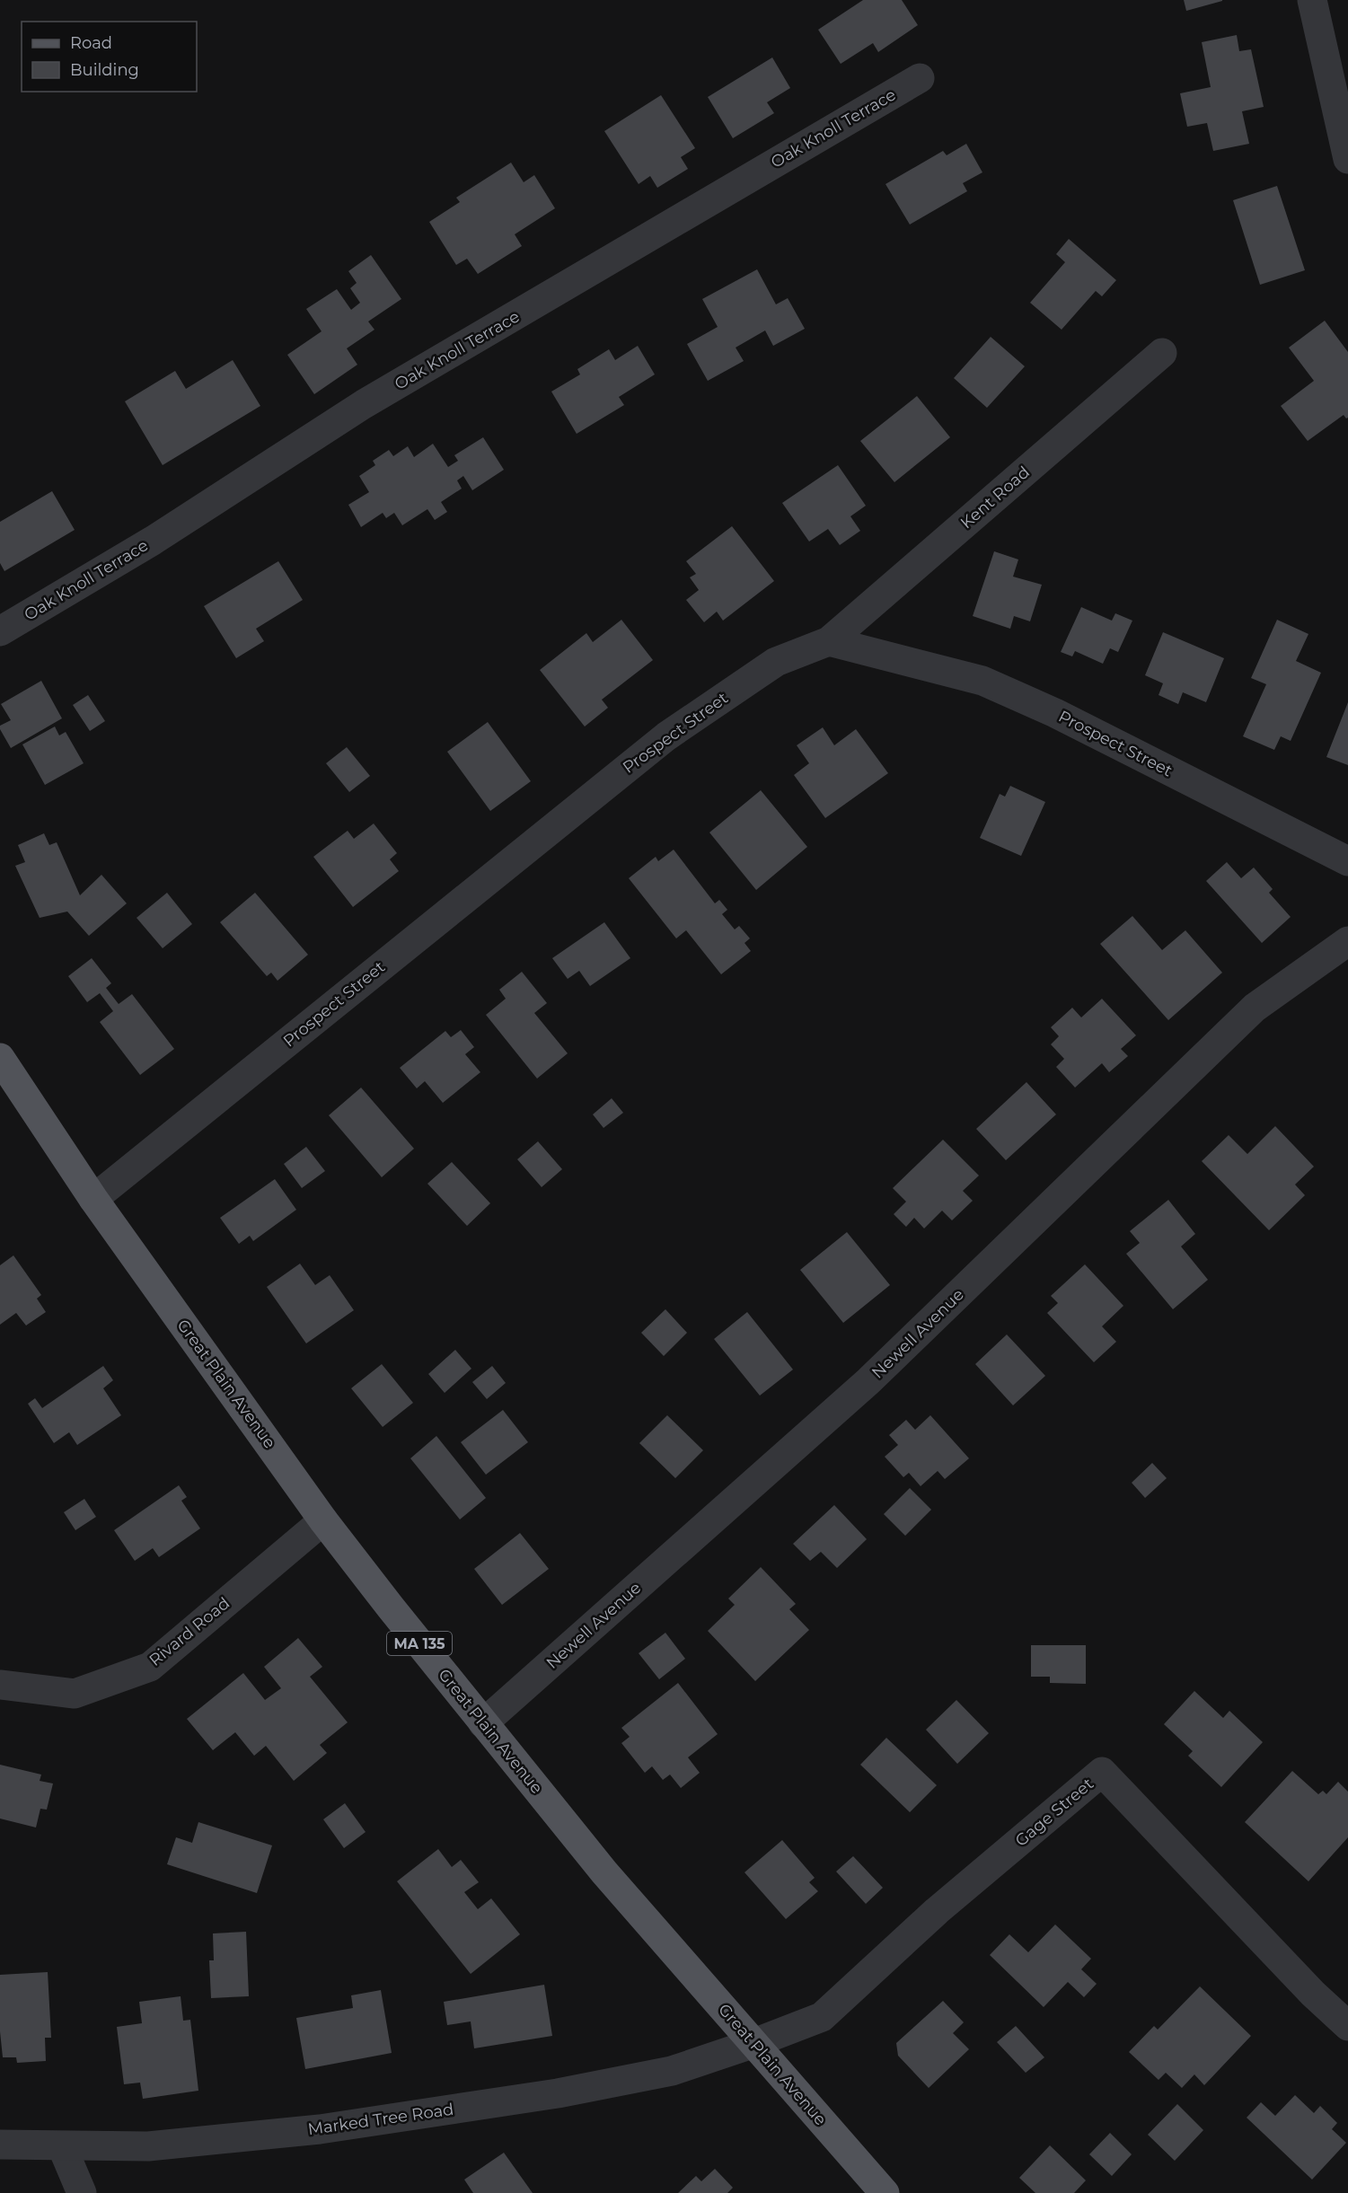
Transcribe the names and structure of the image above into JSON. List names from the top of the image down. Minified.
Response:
{"streets":{"main road":["Great Plain Avenue","MA 135"],"street":["Oak Knoll Terrace","Kent Road","Prospect Street","Newell Avenue","Rivard Road","Gage Street","Marked Tree Road"]},"crossings":[["Kent Road","Prospect Street"],["Prospect Street","Great Plain Avenue"],["Newell Avenue","Great Plain Avenue"],["Great Plain Avenue","Rivard Road"],["Great Plain Avenue","Gage Street"],["Great Plain Avenue","Marked Tree Road"],["Gage Street","Marked Tree Road"]],"legend":["Road","Building"]}
